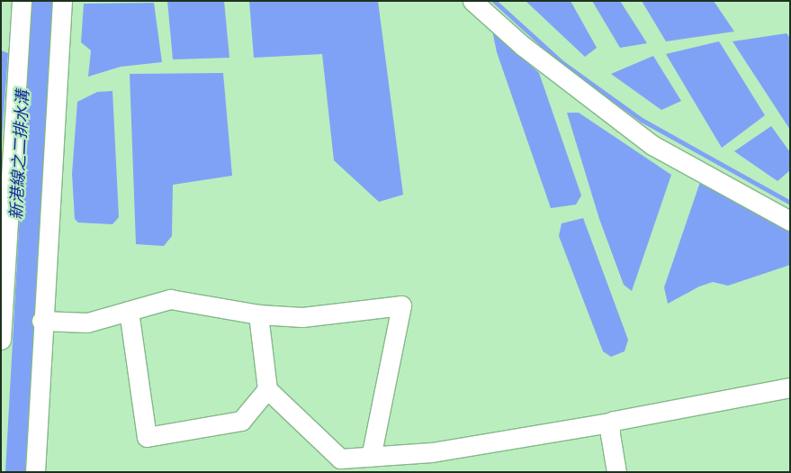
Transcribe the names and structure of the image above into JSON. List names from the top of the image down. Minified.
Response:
{"water":["新港線之二排水溝"]}
